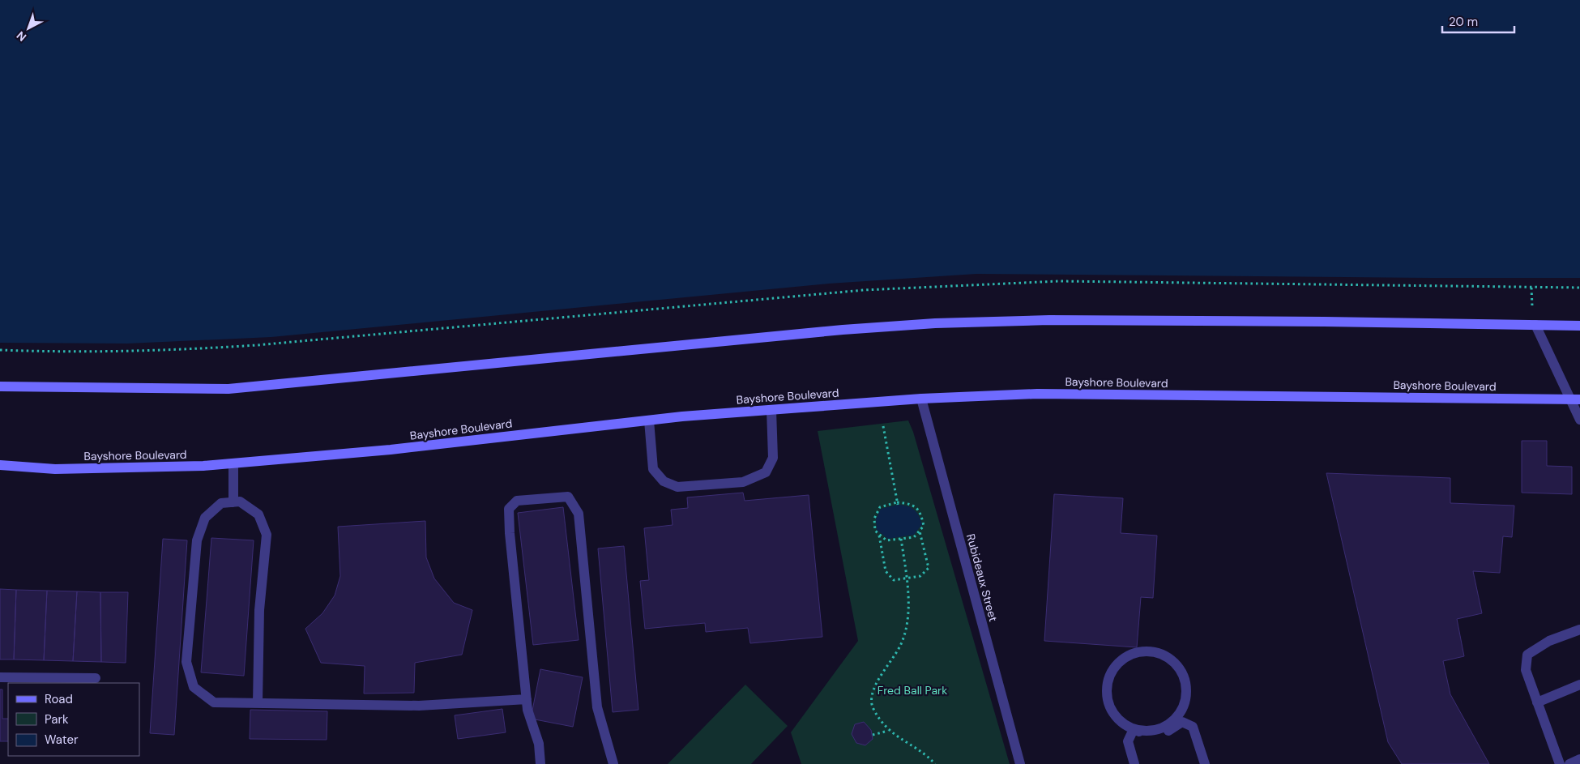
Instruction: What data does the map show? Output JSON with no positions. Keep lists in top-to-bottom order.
{
  "streets": {
    "main road": ["Bayshore Boulevard"],
    "street": ["Rubideaux Street"]
  },
  "crossings": [
    ["Bayshore Boulevard", "Rubideaux Street"]
  ],
  "parks": ["Fred Ball Park"],
  "legend": ["Road", "Park", "Water"],
  "scale_bar": "20 m",
  "north": "bottom left"
}
